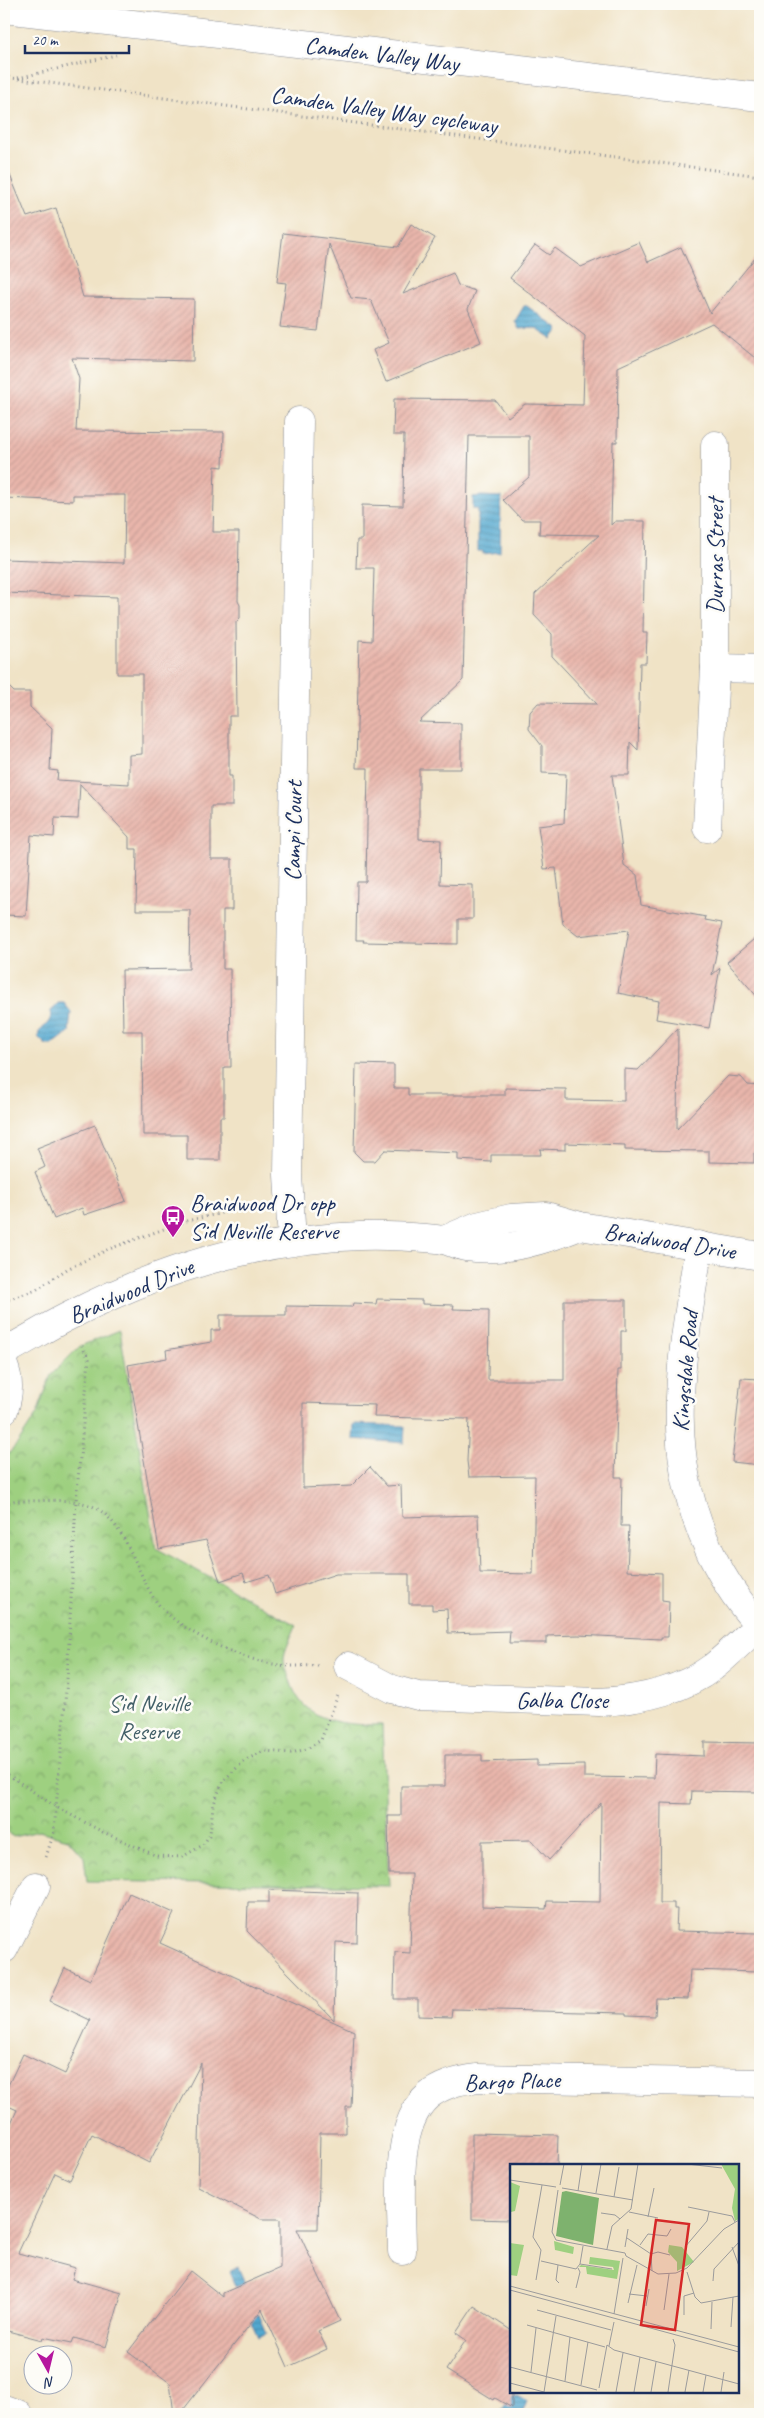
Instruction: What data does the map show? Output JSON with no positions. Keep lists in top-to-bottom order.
{
  "streets": {
    "street": [
      "Camden Valley Way",
      "Durras Street",
      "Campi Court",
      "Braidwood Drive",
      "Kingsdale Road",
      "Galba Close",
      "Bargo Place"
    ],
    "path": ["Camden Valley Way cycleway"]
  },
  "crossings": [
    ["Campi Court", "Braidwood Drive"],
    ["Braidwood Drive", "Kingsdale Road"],
    ["Kingsdale Road", "Galba Close"]
  ],
  "parks": ["Sid Neville Reserve"],
  "places": {
    "bus stop": ["Braidwood Dr opp Sid Neville Reserve"]
  },
  "scale_bar": "20 m",
  "north": "bottom"
}
